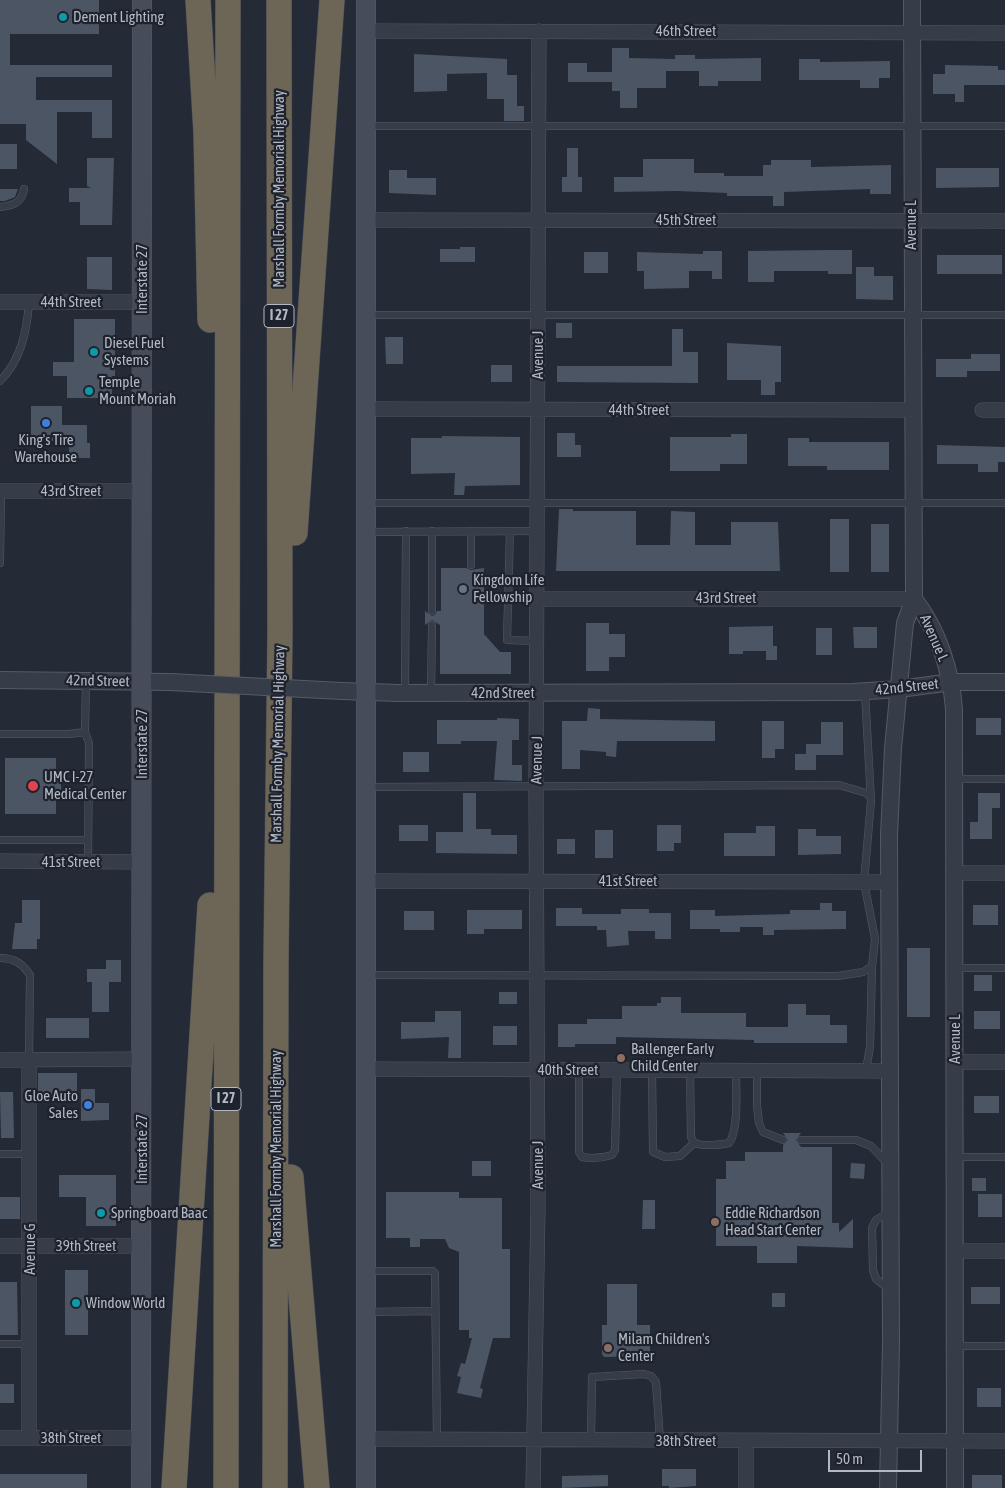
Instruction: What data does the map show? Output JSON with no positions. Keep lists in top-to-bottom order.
{
  "streets": {
    "highway": ["Marshall Formby Memorial Highway", "I 27"],
    "main road": ["Interstate 27"],
    "street": [
      "46th Street",
      "45th Street",
      "Avenue L",
      "44th Street",
      "Avenue J",
      "43rd Street",
      "42nd Street",
      "41st Street",
      "40th Street",
      "39th Street",
      "Avenue G",
      "38th Street"
    ]
  },
  "crossings": [
    ["46th Street", "Avenue L"],
    ["46th Street", "Avenue J"],
    ["45th Street", "Avenue L"],
    ["45th Street", "Avenue J"],
    ["Avenue L", "44th Street"],
    ["Avenue L", "43rd Street"],
    ["Avenue L", "42nd Street"],
    ["Avenue L", "41st Street"],
    ["Avenue L", "40th Street"],
    ["Avenue L", "38th Street"],
    ["Interstate 27", "44th Street"],
    ["Interstate 27", "43rd Street"],
    ["Interstate 27", "42nd Street"],
    ["Interstate 27", "41st Street"],
    ["Interstate 27", "39th Street"],
    ["Interstate 27", "38th Street"],
    ["44th Street", "Avenue J"],
    ["Avenue J", "43rd Street"],
    ["Avenue J", "42nd Street"],
    ["Avenue J", "41st Street"],
    ["Avenue J", "40th Street"],
    ["Avenue J", "38th Street"],
    ["39th Street", "Avenue G"],
    ["Avenue G", "38th Street"]
  ],
  "places": [
    "Dement Lighting",
    "Diesel Fuel Systems",
    "Temple Mount Moriah",
    "King's Tire Warehouse",
    "Kingdom Life Fellowship",
    "UMC I-27 Medical Center",
    "Ballenger Early Child Center",
    "Gloe Auto Sales",
    "Springboard Baac",
    "Eddie Richardson Head Start Center",
    "Window World",
    "Milam Children's Center"
  ],
  "scale_bar": "50 m"
}
